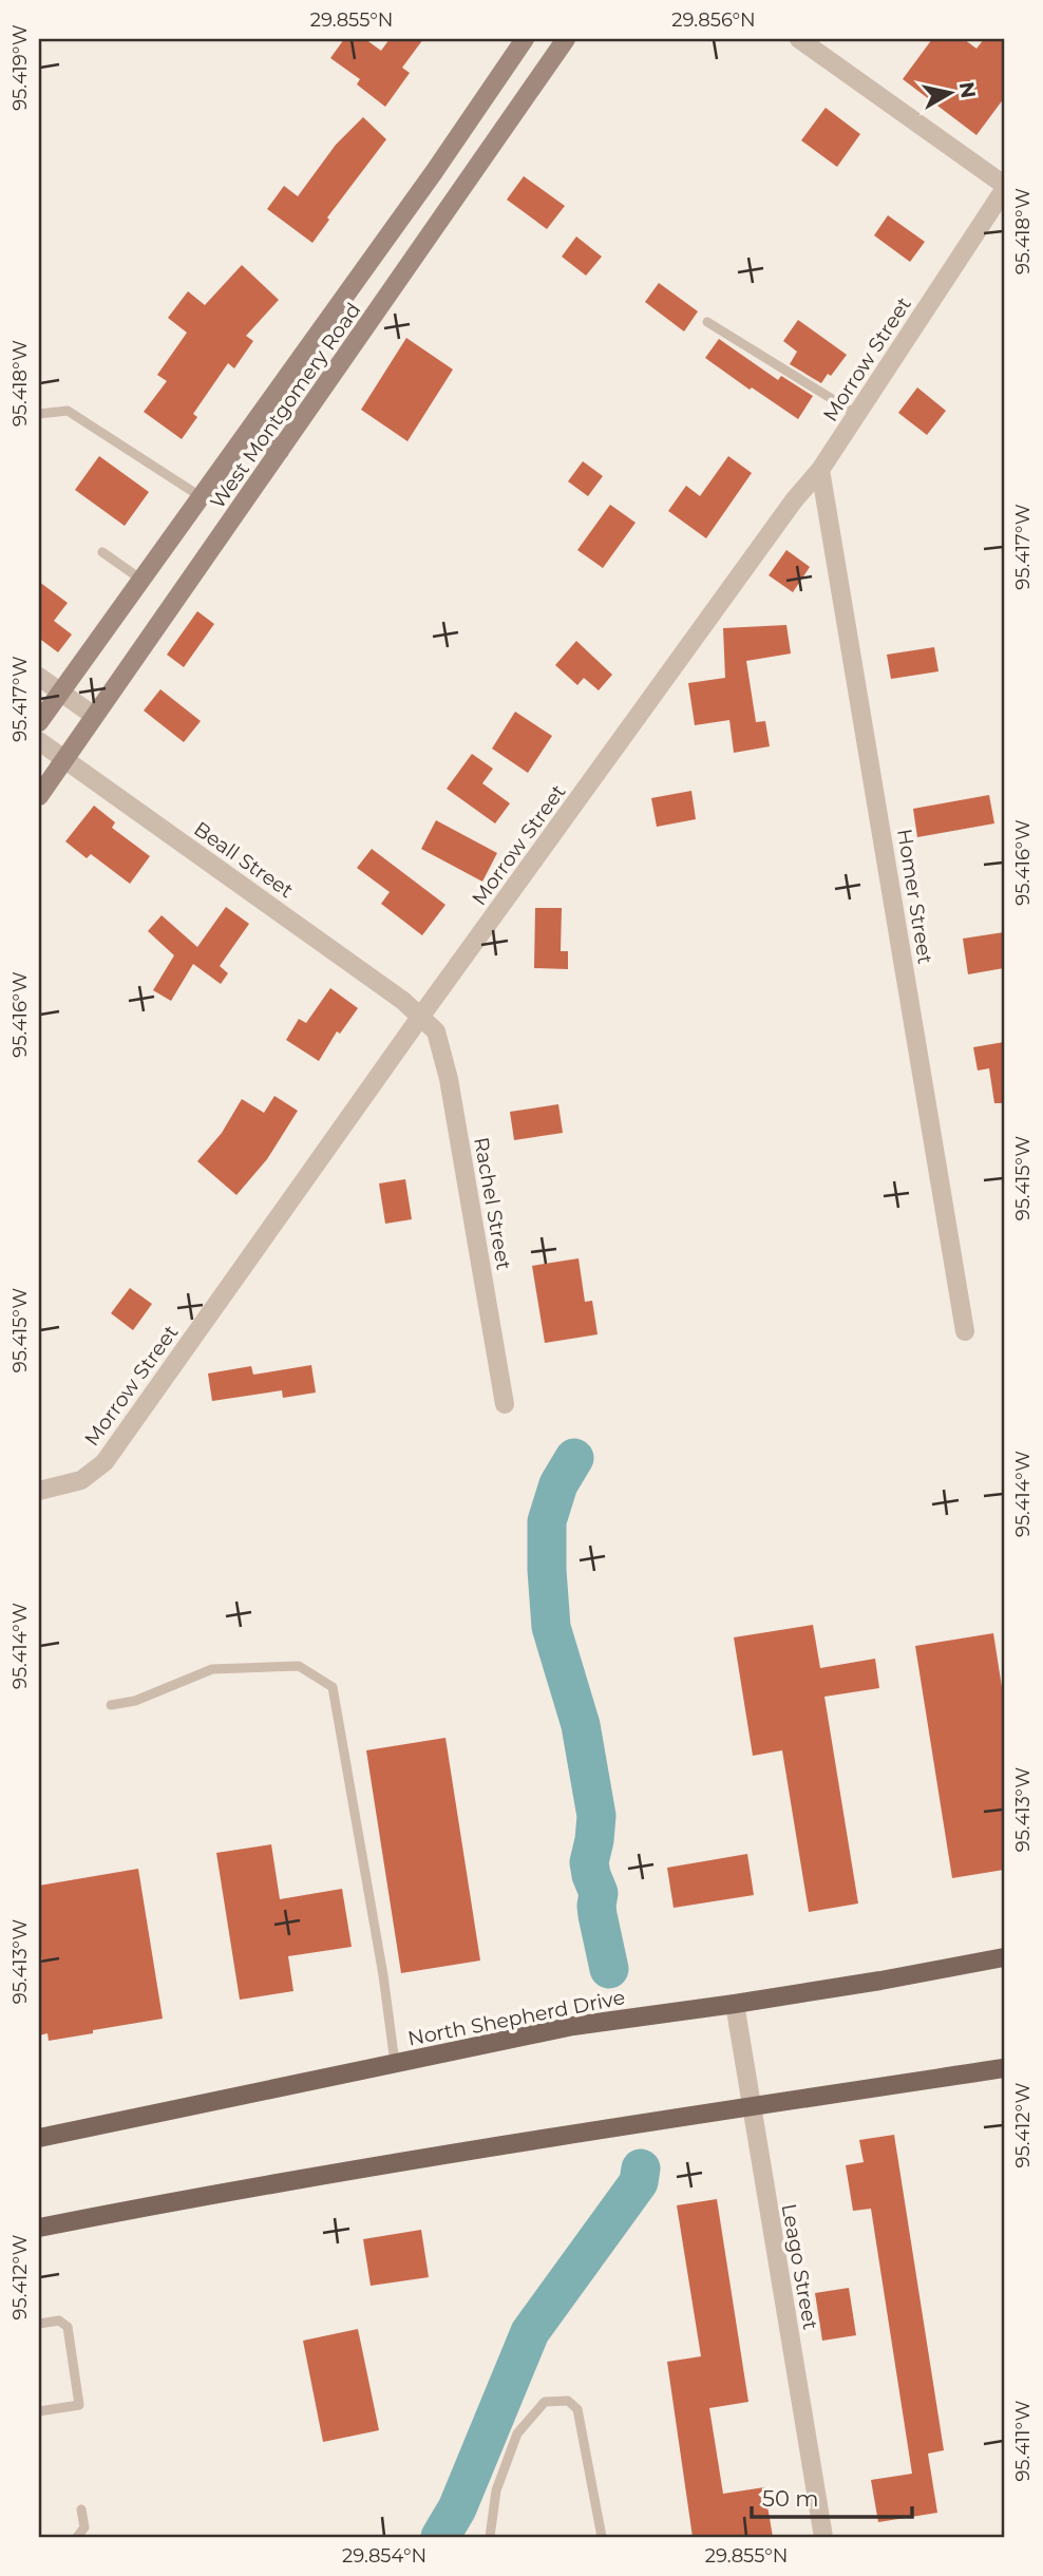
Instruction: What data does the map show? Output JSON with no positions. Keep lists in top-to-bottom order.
{
  "streets": {
    "main road": ["West Montgomery Road", "North Shepherd Drive"],
    "street": [
      "Morrow Street",
      "Beall Street",
      "Homer Street",
      "Rachel Street",
      "Leago Street"
    ]
  },
  "crossings": [
    ["Morrow Street", "Beall Street"],
    ["Morrow Street", "Homer Street"],
    ["Morrow Street", "Rachel Street"],
    ["West Montgomery Road", "Beall Street"],
    ["Beall Street", "Rachel Street"],
    ["North Shepherd Drive", "Leago Street"]
  ],
  "scale_bar": "50 m",
  "north": "right",
  "coordinates": [
    "29.855°N",
    "29.856°N",
    "95.419°W",
    "95.418°W",
    "95.417°W",
    "95.416°W",
    "95.415°W",
    "95.414°W",
    "95.413°W",
    "95.412°W",
    "95.411°W",
    "29.854°N"
  ]
}
